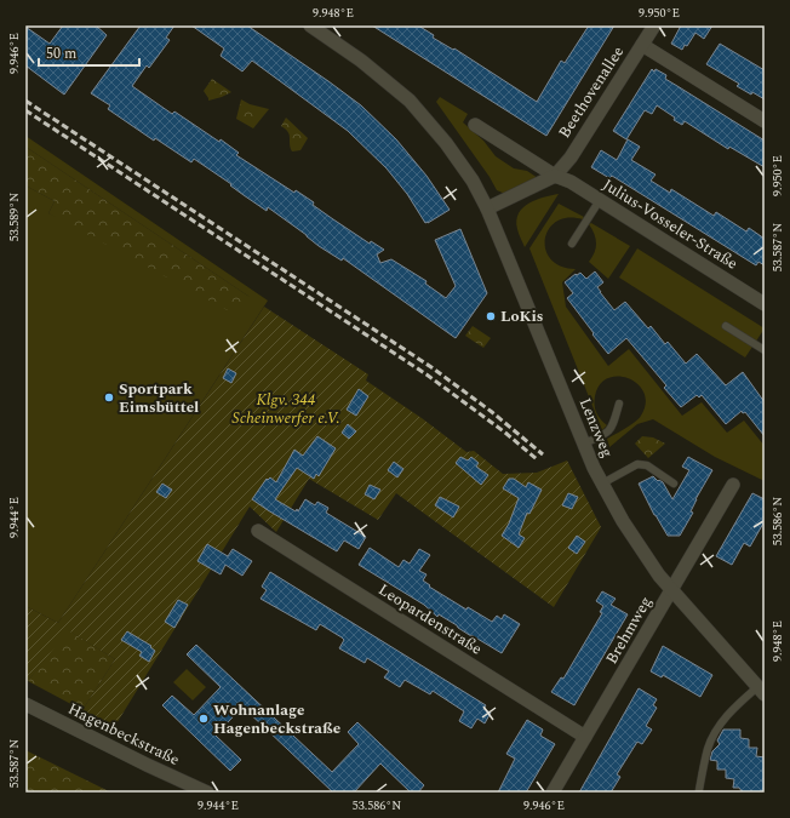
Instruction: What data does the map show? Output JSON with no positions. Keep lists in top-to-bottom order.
{
  "streets": {
    "street": [
      "Beethovenallee",
      "Julius-Vosseler-Straße",
      "Lenzweg",
      "Leopardenstraße",
      "Brehmweg",
      "Hagenbeckstraße"
    ]
  },
  "crossings": [
    ["Beethovenallee", "Julius-Vosseler-Straße"],
    ["Lenzweg", "Brehmweg"],
    ["Leopardenstraße", "Brehmweg"]
  ],
  "parks": ["Klgv. 344 Scheinwerfer e.V."],
  "places": ["LoKis", "Sportpark Eimsbüttel", "Wohnanlage Hagenbeckstraße"],
  "scale_bar": "50 m",
  "coordinates": [
    "9.948°E",
    "9.950°E",
    "9.946°E",
    "53.589°N",
    "53.587°N",
    "9.944°E",
    "53.586°N"
  ]
}
